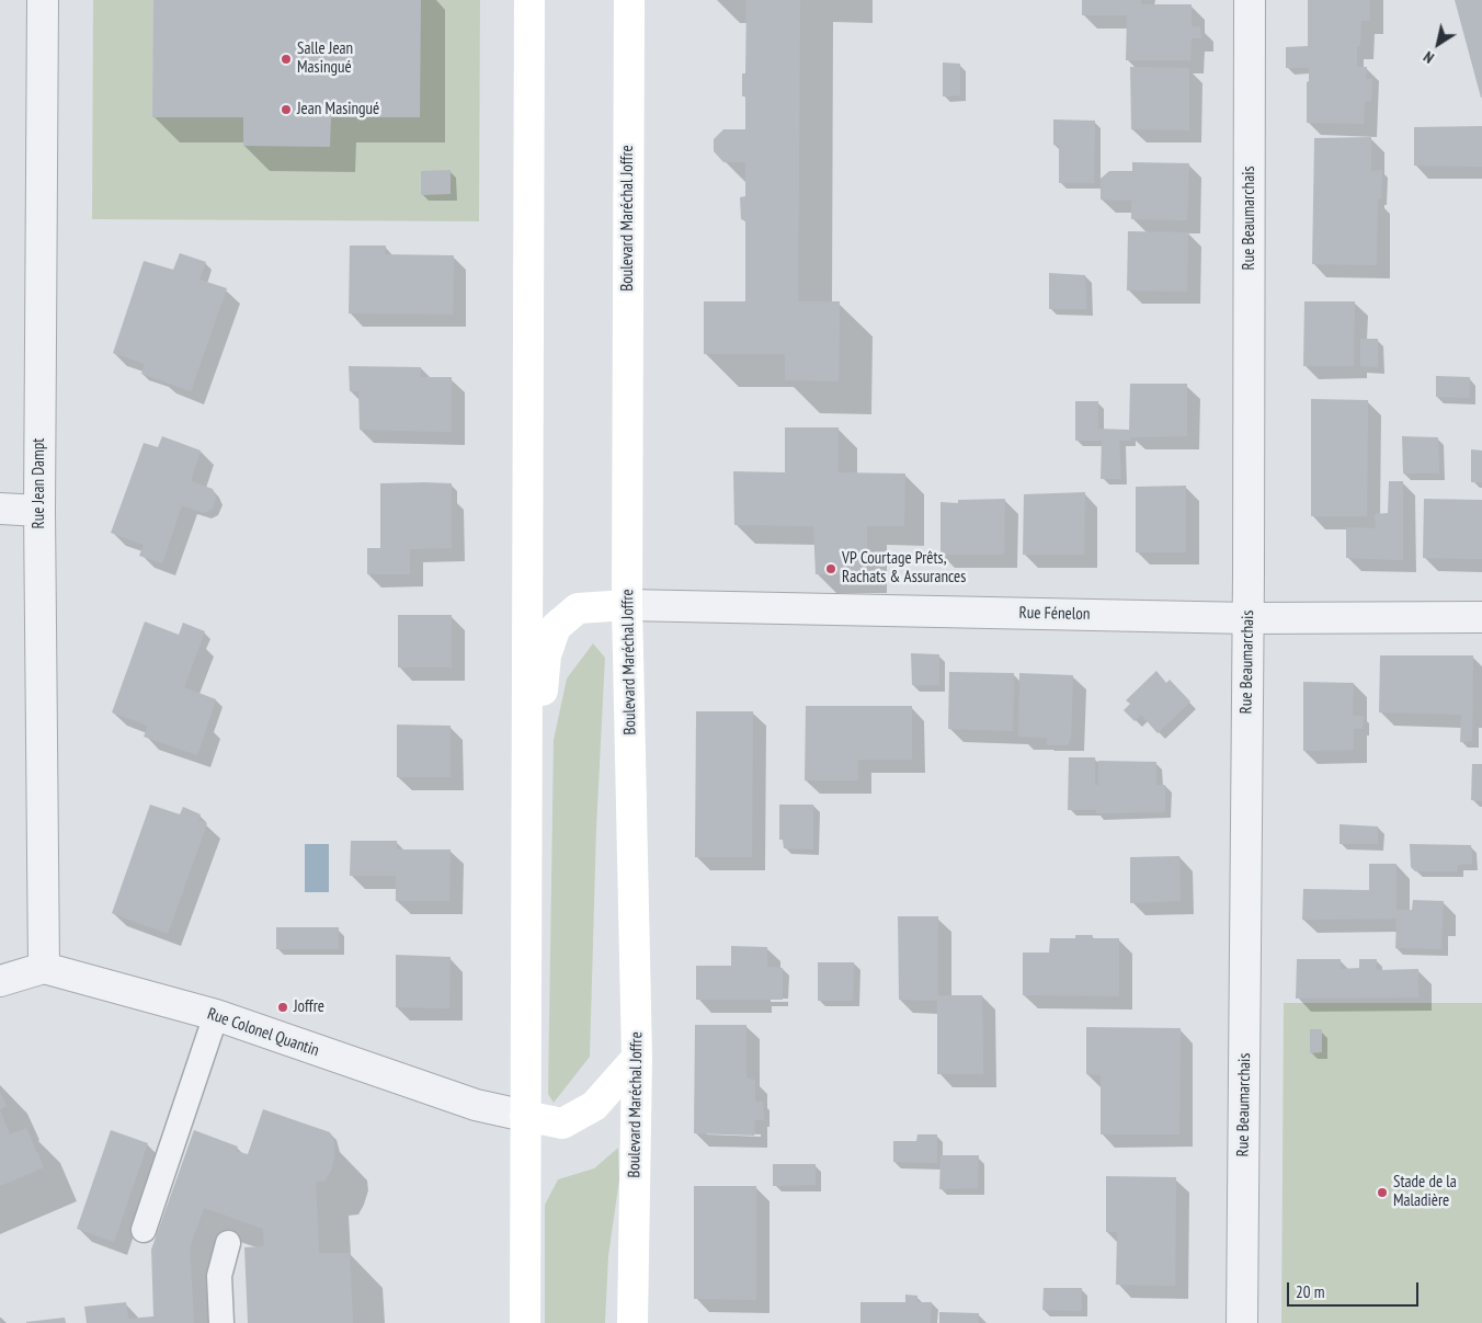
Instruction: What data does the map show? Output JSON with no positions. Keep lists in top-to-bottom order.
{
  "streets": {
    "main road": ["Boulevard Maréchal Joffre"],
    "street": [
      "Rue Beaumarchais",
      "Rue Jean Dampt",
      "Rue Fénelon",
      "Rue Colonel Quantin"
    ]
  },
  "crossings": [
    ["Boulevard Maréchal Joffre", "Rue Fénelon"],
    ["Rue Beaumarchais", "Rue Fénelon"],
    ["Rue Jean Dampt", "Rue Colonel Quantin"]
  ],
  "places": [
    "Salle Jean Masingué",
    "Jean Masingué",
    "VP Courtage Prêts, Rachats & Assurances",
    "Joffre",
    "Stade de la Maladière"
  ],
  "scale_bar": "20 m",
  "north": "bottom left"
}
